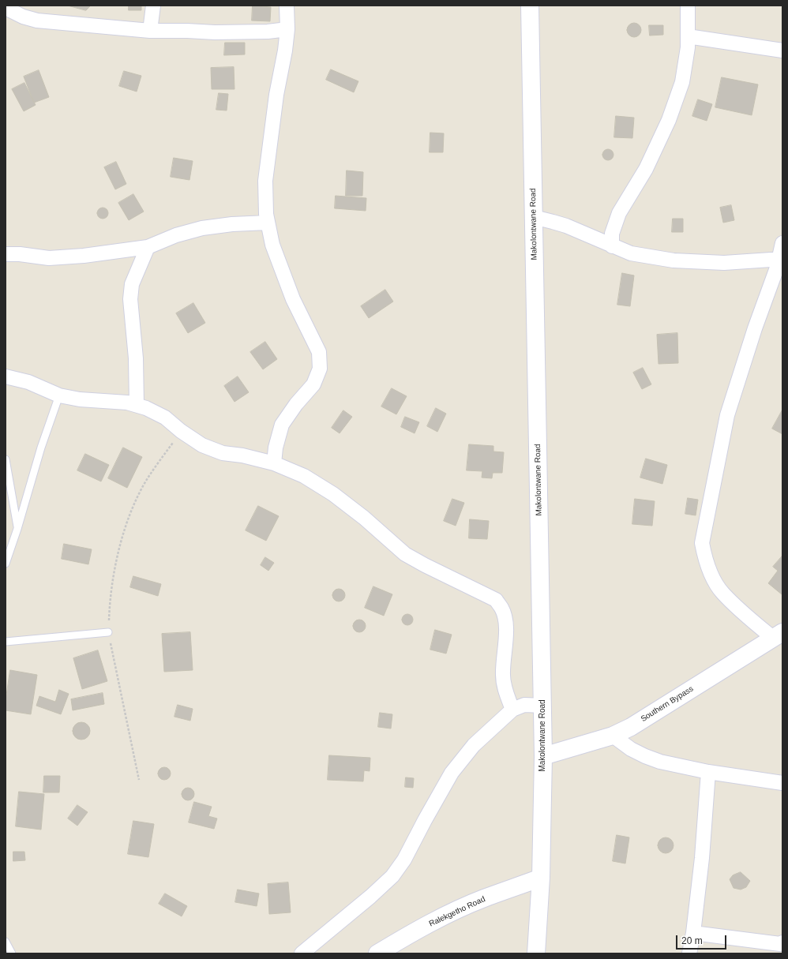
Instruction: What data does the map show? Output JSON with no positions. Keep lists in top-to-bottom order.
{
  "streets": {
    "main road": ["Makolontwane Road", "Southern Bypass", "Ralekgetho Road"]
  },
  "crossings": [
    ["Makolontwane Road", "Southern Bypass"],
    ["Makolontwane Road", "Ralekgetho Road"]
  ],
  "scale_bar": "20 m"
}
